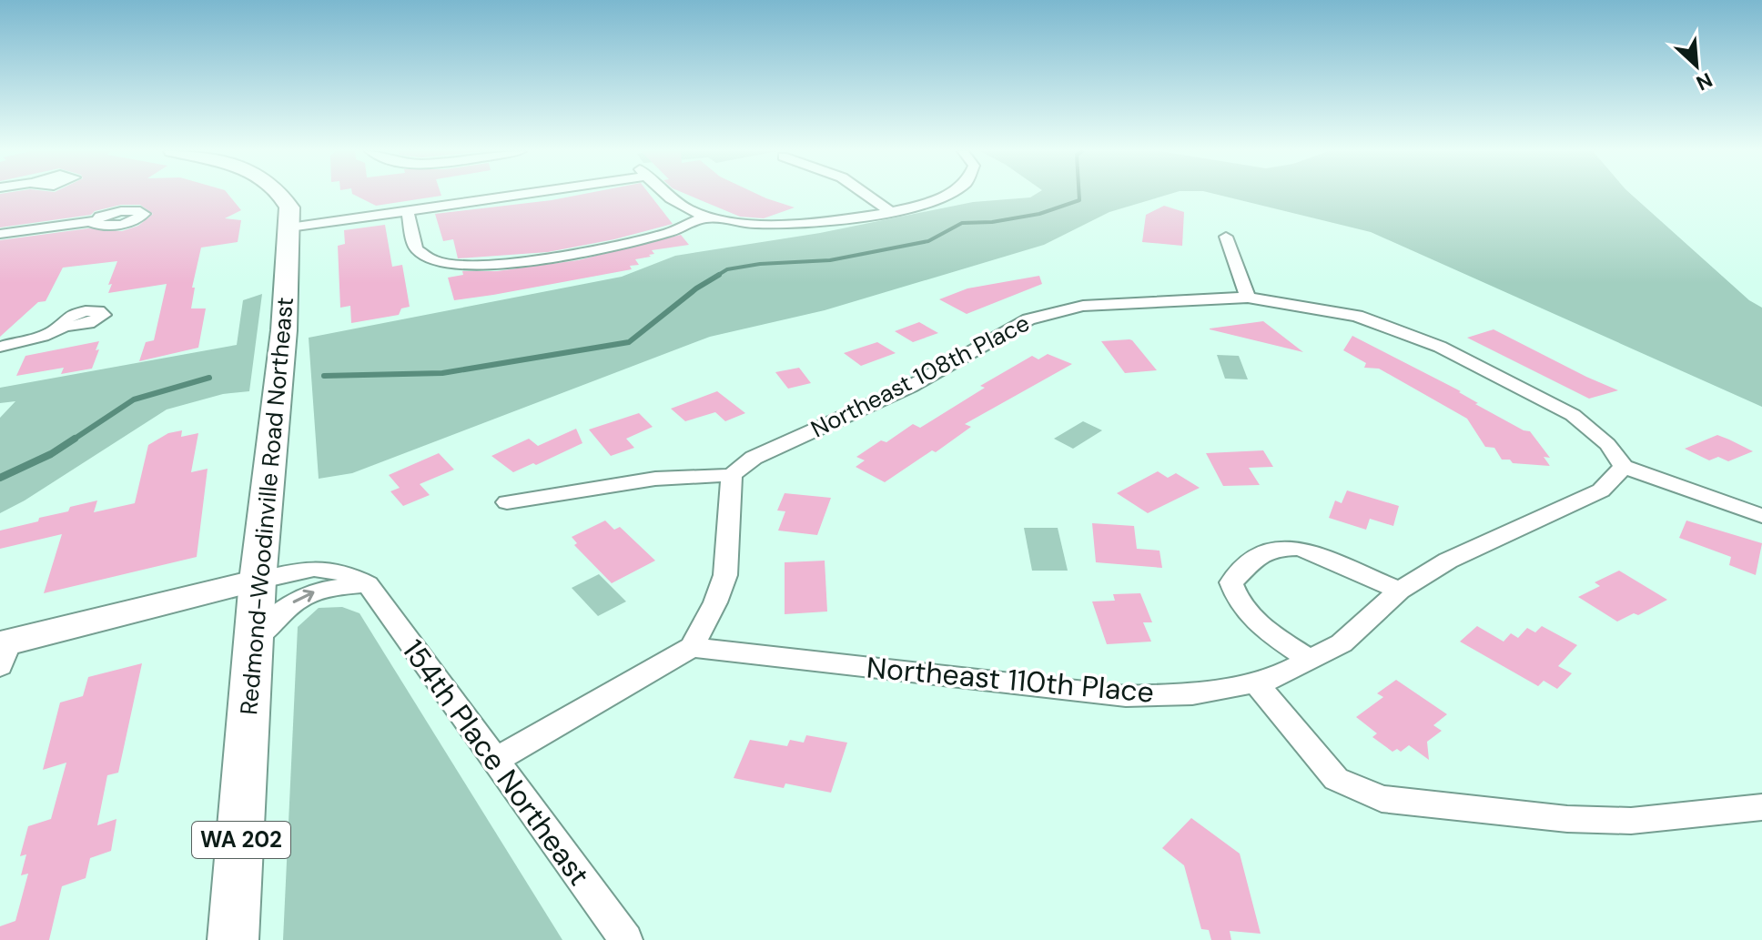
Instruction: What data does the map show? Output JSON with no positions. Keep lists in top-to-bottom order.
{
  "streets": {
    "main road": ["Redmond-Woodinville Road Northeast", "WA 202"],
    "street": ["Northeast 108th Place", "Northeast 110th Place", "154th Place Northeast"]
  },
  "crossings": [
    ["Northeast 108th Place", "Northeast 110th Place"]
  ],
  "north": "bottom right"
}
